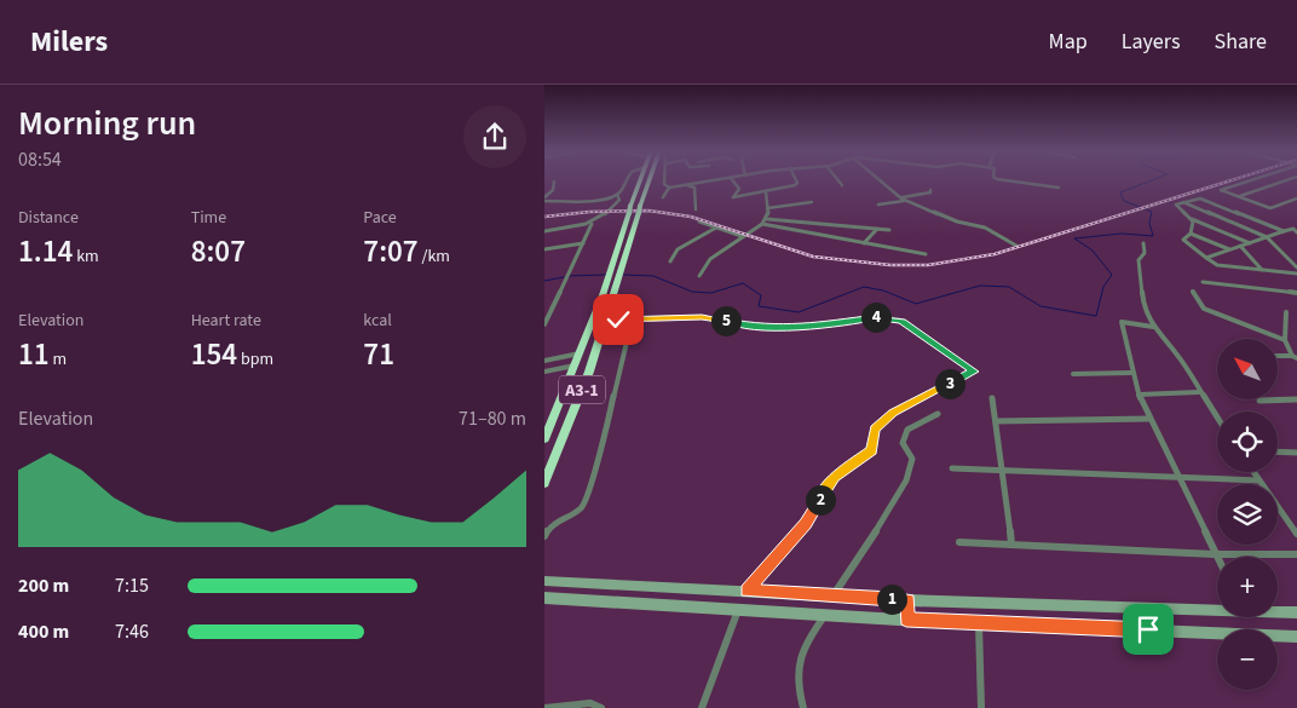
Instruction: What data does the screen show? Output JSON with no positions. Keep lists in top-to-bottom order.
{
  "streets": {
    "highway": ["A3-1"]
  },
  "north": "top left",
  "page": {
    "header": "Milers",
    "nav": ["Map", "Layers", "Share"],
    "heading": ["Morning run", "08:54"],
    "stats": [
      ["Distance", "1.14 km"],
      ["Time", "8:07"],
      ["Pace", "7:07 /km"],
      ["Elevation", "11 m"],
      ["Heart rate", "154 bpm"],
      ["kcal", "71"]
    ],
    "pins": [
      "4",
      "5",
      "3",
      "2",
      "1"
    ],
    "map_buttons": ["+", "−"],
    "chart": ["Elevation", "71–80 m"],
    "list": [
      {
        "name": "200 m",
        "note": "7:15"
      },
      {
        "name": "400 m",
        "note": "7:46"
      }
    ]
  }
}
